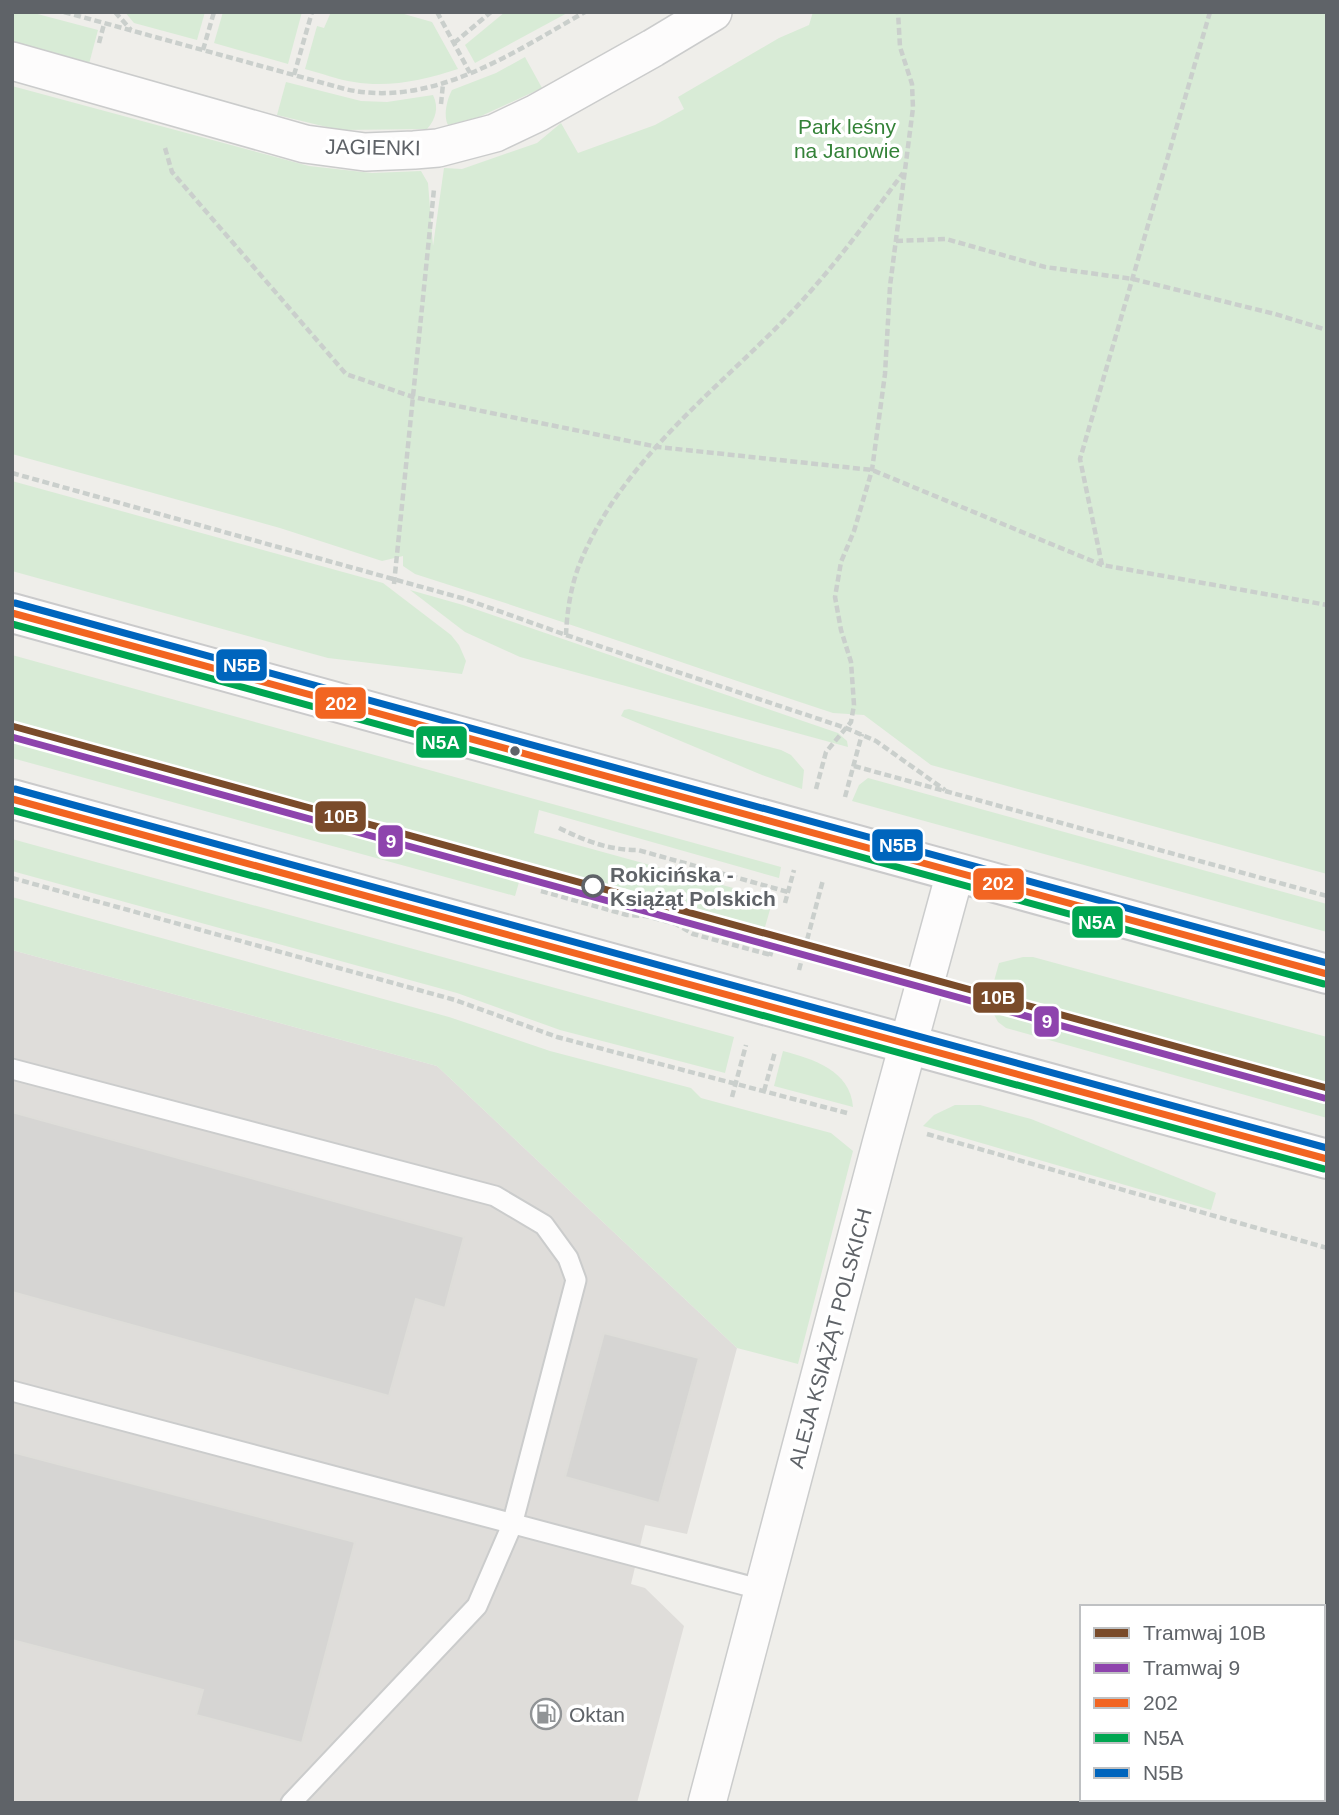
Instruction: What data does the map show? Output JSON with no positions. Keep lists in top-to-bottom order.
{
  "streets": {
    "street": ["JAGIENKI", "ALEJA KSIĄŻĄT POLSKICH"]
  },
  "parks": ["Park leśny na Janowie"],
  "places": {
    "other": ["Rokicińska - Książąt Polskich"],
    "fuel station": ["Oktan"]
  },
  "lines": [
    "transit line N5B",
    "transit line 202",
    "transit line N5A",
    "tram line 10B",
    "tram line 9"
  ],
  "legend": [
    "Tramwaj 10B",
    "Tramwaj 9",
    "202",
    "N5A",
    "N5B"
  ]
}
